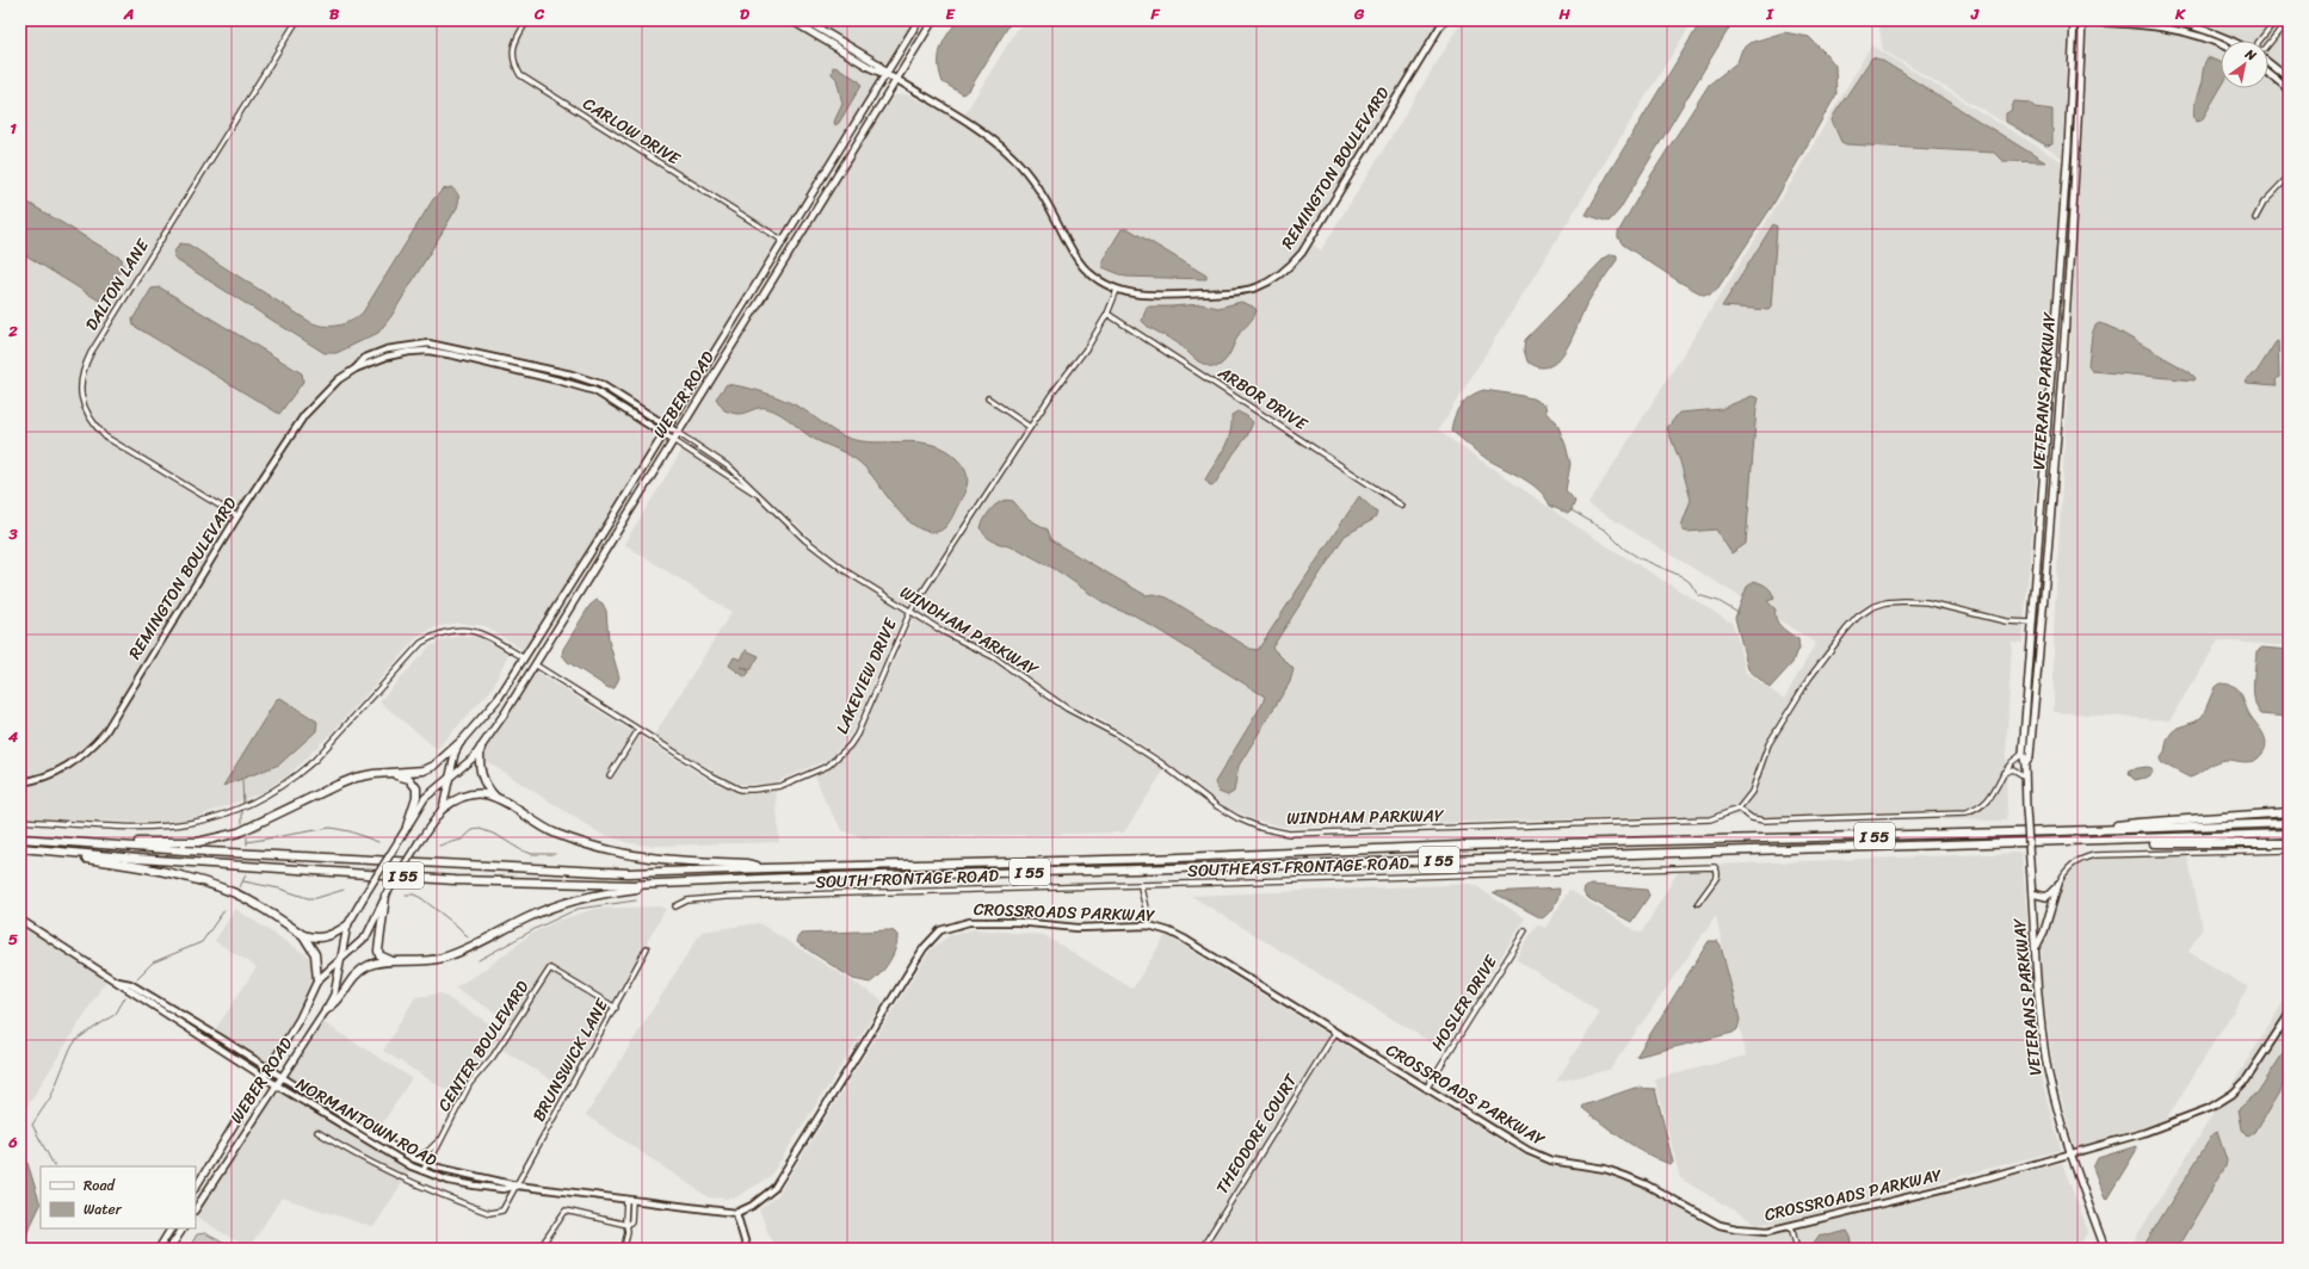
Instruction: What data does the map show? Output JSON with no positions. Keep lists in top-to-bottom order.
{
  "streets": {
    "highway": ["I 55"],
    "main road": ["REMINGTON BOULEVARD", "VETERANS PARKWAY", "WEBER ROAD"],
    "street": [
      "CARLOW DRIVE",
      "DALTON LANE",
      "ARBOR DRIVE",
      "WINDHAM PARKWAY",
      "LAKEVIEW DRIVE",
      "SOUTHEAST FRONTAGE ROAD",
      "SOUTH FRONTAGE ROAD",
      "CROSSROADS PARKWAY",
      "HOSLER DRIVE",
      "CENTER BOULEVARD",
      "BRUNSWICK LANE",
      "NORMANTOWN ROAD",
      "THEODORE COURT"
    ]
  },
  "crossings": [
    ["CARLOW DRIVE", "WEBER ROAD"],
    ["REMINGTON BOULEVARD", "DALTON LANE"],
    ["REMINGTON BOULEVARD", "WEBER ROAD"],
    ["REMINGTON BOULEVARD", "WINDHAM PARKWAY"],
    ["REMINGTON BOULEVARD", "LAKEVIEW DRIVE"],
    ["VETERANS PARKWAY", "CROSSROADS PARKWAY"],
    ["WEBER ROAD", "WINDHAM PARKWAY"],
    ["WEBER ROAD", "LAKEVIEW DRIVE"],
    ["WEBER ROAD", "NORMANTOWN ROAD"],
    ["ARBOR DRIVE", "LAKEVIEW DRIVE"],
    ["WINDHAM PARKWAY", "LAKEVIEW DRIVE"],
    ["SOUTHEAST FRONTAGE ROAD", "SOUTH FRONTAGE ROAD"],
    ["CROSSROADS PARKWAY", "HOSLER DRIVE"],
    ["CROSSROADS PARKWAY", "NORMANTOWN ROAD"],
    ["CROSSROADS PARKWAY", "THEODORE COURT"],
    ["CENTER BOULEVARD", "BRUNSWICK LANE"],
    ["CENTER BOULEVARD", "NORMANTOWN ROAD"],
    ["BRUNSWICK LANE", "NORMANTOWN ROAD"]
  ],
  "legend": ["Road", "Water"],
  "north": "top right",
  "grid": {
    "columns": [
      "A",
      "B",
      "C",
      "D",
      "E",
      "F",
      "G",
      "H",
      "I",
      "J",
      "K"
    ],
    "rows": [
      "1",
      "2",
      "3",
      "4",
      "5",
      "6"
    ]
  }
}
